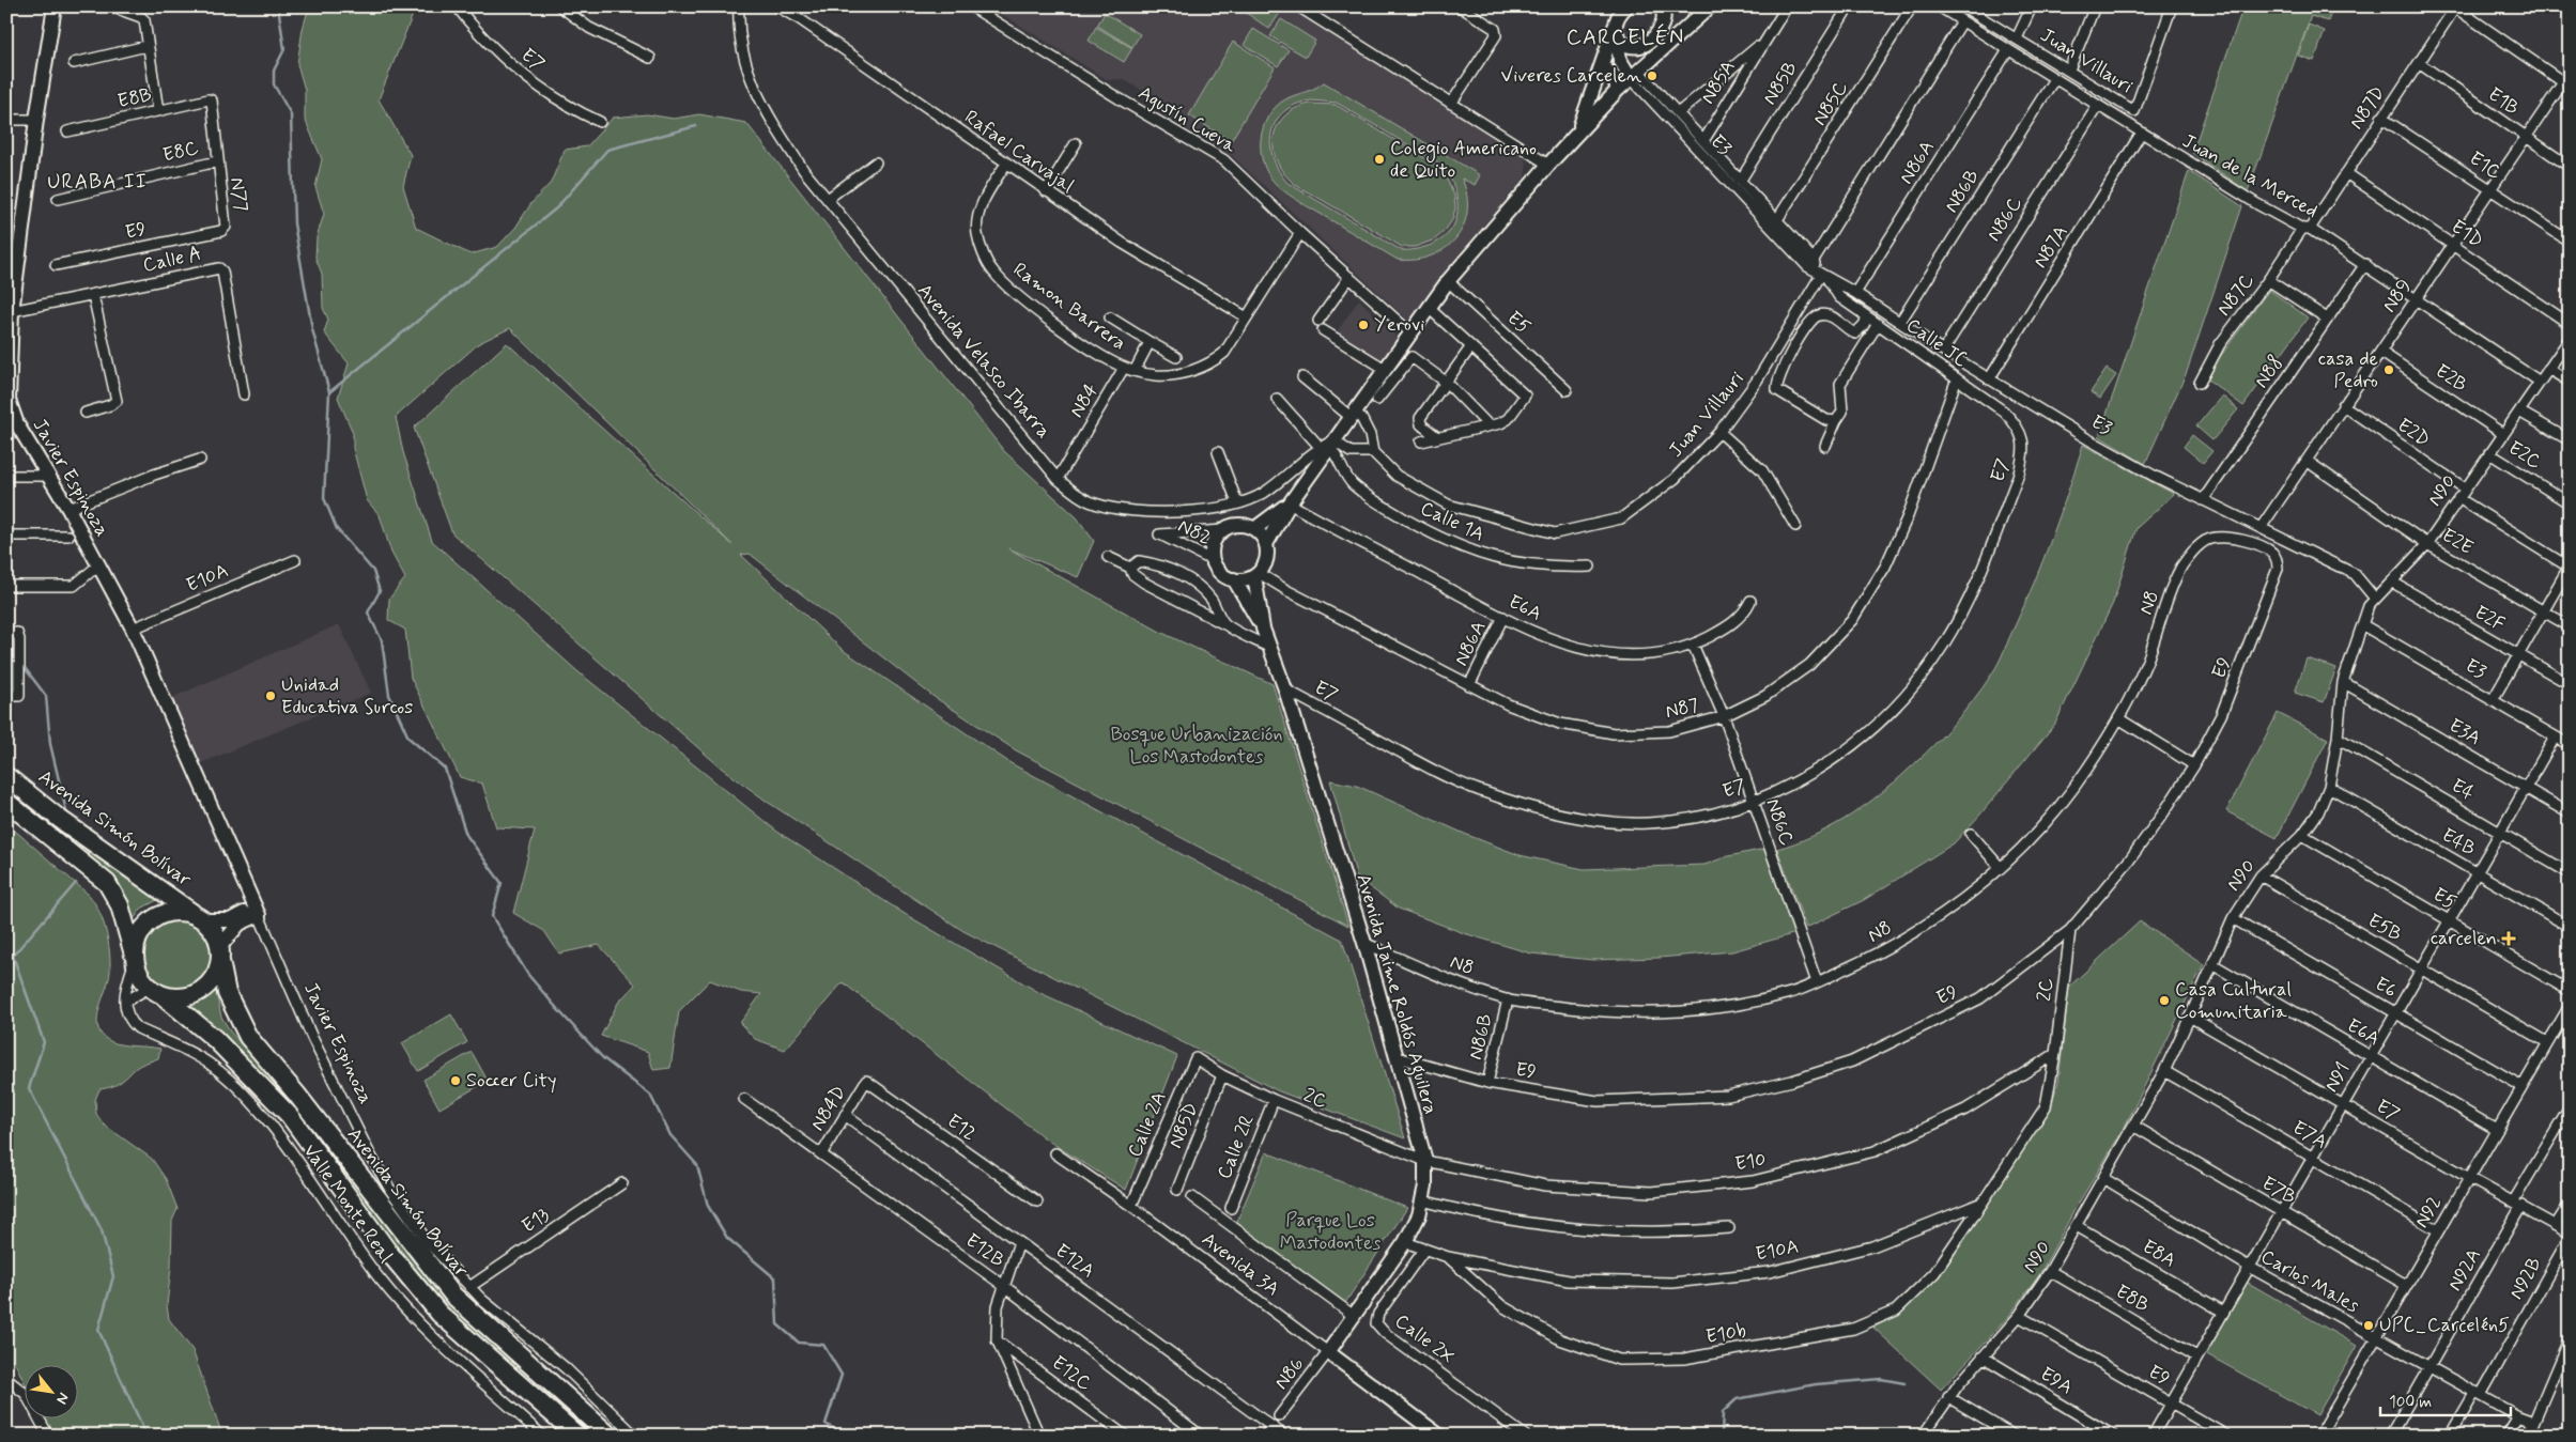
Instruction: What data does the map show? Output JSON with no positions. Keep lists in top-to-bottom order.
{
  "streets": {
    "highway": ["Avenida Simón Bolívar"],
    "street": [
      "E7",
      "Juan Villauri",
      "N85A",
      "N85B",
      "E8B",
      "E1B",
      "N85C",
      "N87D",
      "Agustín Cueva",
      "E3",
      "E8C",
      "Rafael Carvajal",
      "N86A",
      "E1C",
      "Juan de la Merced",
      "N86B",
      "N77",
      "N86C",
      "E9",
      "E1D",
      "N87A",
      "Calle A",
      "N87C",
      "N89",
      "Ramon Barrera",
      "E5",
      "Calle JC",
      "Avenida Velasco Ibarra",
      "N88",
      "E2B",
      "N84",
      "E2D",
      "E2C",
      "Javier Espinoza",
      "N90",
      "Calle 1A",
      "N82",
      "E2E",
      "E10A",
      "N8",
      "E6A",
      "E2F",
      "N87",
      "E3A",
      "E4",
      "E4B",
      "E5B",
      "E6",
      "2C",
      "Avenida Jaime Roldós Aguilera",
      "N91",
      "N84D",
      "Calle 2A",
      "N85D",
      "E12",
      "E7A",
      "Calle 2R",
      "E10",
      "E7B",
      "Valle Monte Real",
      "N92",
      "E13",
      "E12B",
      "E8A",
      "E12A",
      "Avenida 3A",
      "N92A",
      "N92B",
      "Carlos Males",
      "E10b",
      "Calle 2X",
      "E12C",
      "N86",
      "E9A"
    ]
  },
  "crossings": [
    ["E7", "N86C"],
    ["E7", "Calle JC"],
    ["E7", "N90"],
    ["E7", "Avenida Jaime Roldós Aguilera"],
    ["E7", "N91"],
    ["E7", "N92"],
    ["E7", "N92A"],
    ["E7", "N92B"],
    ["Juan Villauri", "E3"],
    ["Juan Villauri", "Calle JC"],
    ["N85A", "E3"],
    ["N85B", "E3"],
    ["E8B", "N77"],
    ["E8B", "N90"],
    ["E8B", "N91"],
    ["E1B", "N87D"],
    ["E1B", "N89"],
    ["N85C", "E3"],
    ["N87D", "E1C"],
    ["N87D", "Juan de la Merced"],
    ["N87D", "E1D"],
    ["N87D", "N87C"],
    ["Agustín Cueva", "Ramon Barrera"],
    ["E3", "N86A"],
    ["E3", "N86B"],
    ["E3", "N86C"],
    ["E3", "N87A"],
    ["E3", "N89"],
    ["E3", "Calle JC"],
    ["E3", "N88"],
    ["E3", "N90"],
    ["E3", "N91"],
    ["E8C", "N77"],
    ["Rafael Carvajal", "Ramon Barrera"],
    ["N86A", "Juan de la Merced"],
    ["N86A", "E6A"],
    ["N86A", "N87"],
    ["E1C", "N89"],
    ["Juan de la Merced", "N86B"],
    ["Juan de la Merced", "N86C"],
    ["Juan de la Merced", "N87A"],
    ["Juan de la Merced", "N87C"],
    ["Juan de la Merced", "N89"],
    ["Juan de la Merced", "N88"],
    ["Juan de la Merced", "N90"],
    ["N86B", "E9"],
    ["N86B", "N8"],
    ["N77", "E9"],
    ["N86C", "N8"],
    ["N86C", "E6A"],
    ["N86C", "N87"],
    ["E9", "N90"],
    ["E9", "N8"],
    ["E9", "2C"],
    ["E9", "Avenida Jaime Roldós Aguilera"],
    ["E9", "N91"],
    ["E1D", "N89"],
    ["Calle A", "Javier Espinoza"],
    ["N89", "E2B"],
    ["N89", "E2D"],
    ["N89", "E2E"],
    ["Ramon Barrera", "N84"],
    ["E5", "N90"],
    ["E5", "N91"],
    ["Calle JC", "N87"],
    ["Avenida Velasco Ibarra", "N84"],
    ["Avenida Velasco Ibarra", "Calle 1A"],
    ["E2B", "N90"],
    ["E2D", "N90"],
    ["E2C", "N90"],
    ["Javier Espinoza", "E10A"],
    ["Javier Espinoza", "E13"],
    ["N90", "E2E"],
    ["N90", "E6A"],
    ["N90", "E2F"],
    ["N90", "E3A"],
    ["N90", "E4"],
    ["N90", "E4B"],
    ["N90", "E5B"],
    ["N90", "E6"],
    ["N90", "E7A"],
    ["N90", "E7B"],
    ["N90", "E8A"],
    ["N90", "Carlos Males"],
    ["N90", "E9A"],
    ["N82", "N87"],
    ["N82", "Avenida Jaime Roldós Aguilera"],
    ["E10A", "Avenida Jaime Roldós Aguilera"],
    ["E10A", "E10b"],
    ["E10A", "Calle 2X"],
    ["N8", "Avenida Jaime Roldós Aguilera"],
    ["E6A", "N91"],
    ["E6A", "N92"],
    ["N87", "Avenida Jaime Roldós Aguilera"],
    ["E3A", "N91"],
    ["E4", "N91"],
    ["E4B", "N91"],
    ["E5B", "N91"],
    ["E5B", "N92"],
    ["E6", "N91"],
    ["E6", "N92"],
    ["2C", "Avenida Jaime Roldós Aguilera"],
    ["2C", "Calle 2A"],
    ["2C", "N85D"],
    ["2C", "Calle 2R"],
    ["2C", "E10"],
    ["Avenida Jaime Roldós Aguilera", "E10"],
    ["Avenida Jaime Roldós Aguilera", "Avenida 3A"],
    ["Avenida Jaime Roldós Aguilera", "N86"],
    ["N91", "E7A"],
    ["N91", "E7B"],
    ["N91", "E8A"],
    ["N91", "Carlos Males"],
    ["N84D", "E12"],
    ["N84D", "E12B"],
    ["N84D", "E12A"],
    ["Calle 2A", "Avenida 3A"],
    ["E7A", "N92"],
    ["E7B", "N92"],
    ["N92", "Carlos Males"],
    ["Avenida 3A", "N86"],
    ["N92A", "Carlos Males"],
    ["N92B", "Carlos Males"]
  ],
  "districts": ["CARCELÉN", "URABA II"],
  "parks": ["Bosque Urbanización Los Mastodontes", "Parque Los Mastodontes"],
  "places": {
    "other": [
      "Viveres Carcelen",
      "Colegio Americano de Quito",
      "Yerovi",
      "casa de Pedro",
      "Unidad Educativa Surcos",
      "Casa Cultural Comunitaria",
      "Soccer City",
      "UPC_Carcelén5"
    ],
    "health": ["carcelen"]
  },
  "scale_bar": "100 m",
  "north": "bottom right"
}
